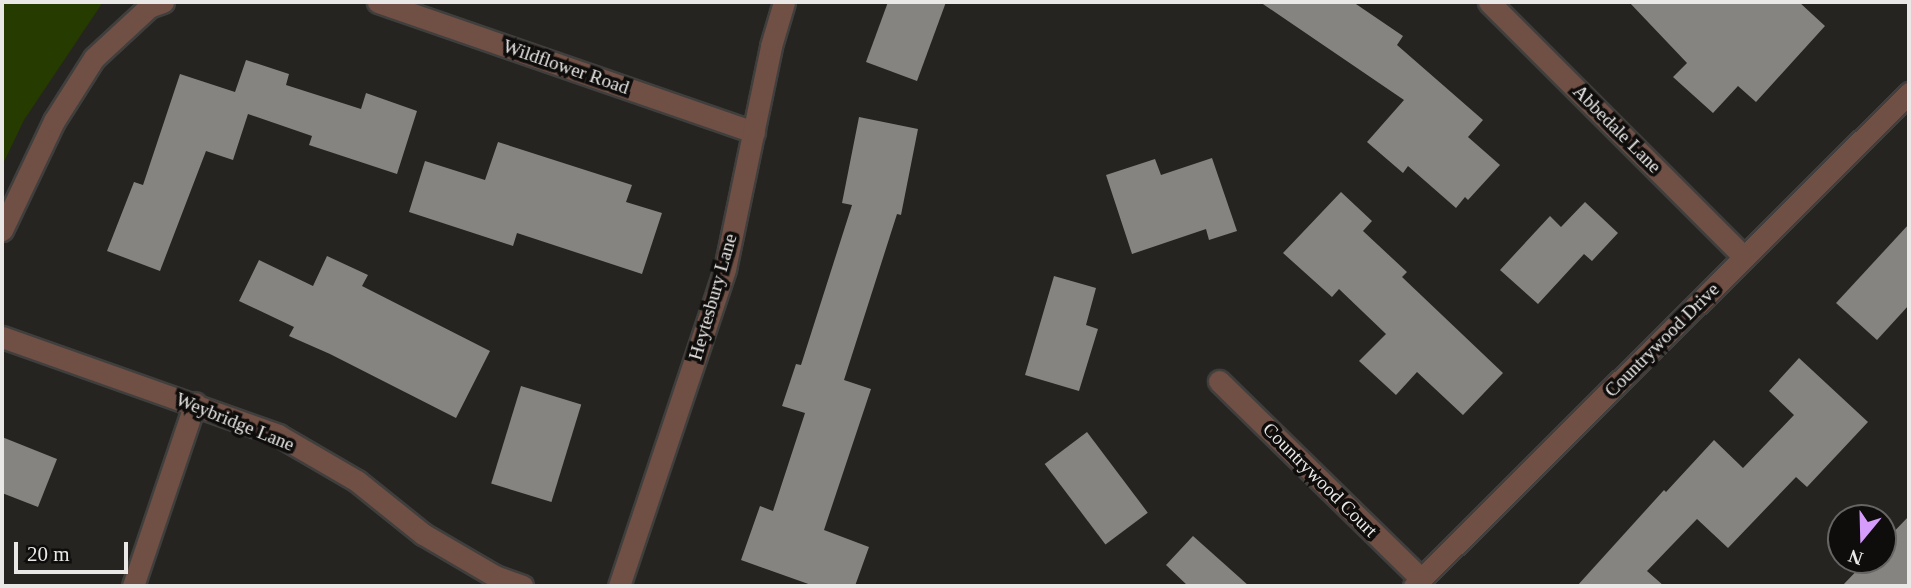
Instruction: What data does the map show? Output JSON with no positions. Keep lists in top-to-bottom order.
{
  "streets": {
    "street": [
      "Wildflower Road",
      "Abbedale Lane",
      "Heytesbury Lane",
      "Countrywood Drive",
      "Weybridge Lane",
      "Countrywood Court"
    ]
  },
  "crossings": [
    ["Wildflower Road", "Heytesbury Lane"],
    ["Abbedale Lane", "Countrywood Drive"],
    ["Countrywood Drive", "Countrywood Court"]
  ],
  "scale_bar": "20 m",
  "north": "bottom"
}
